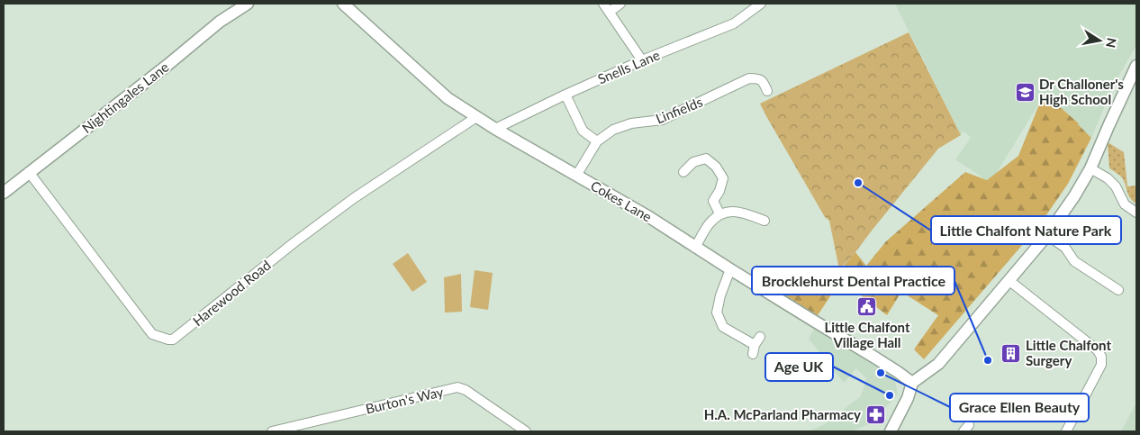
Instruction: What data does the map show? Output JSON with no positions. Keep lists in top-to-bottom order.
{
  "streets": {
    "main road": ["Nightingales Lane", "Cokes Lane"],
    "street": [
      "Snells Lane",
      "Linfields",
      "Harewood Road",
      "Burton's Way"
    ]
  },
  "crossings": [
    ["Snells Lane", "Cokes Lane"],
    ["Nightingales Lane", "Harewood Road"],
    ["Linfields", "Cokes Lane"],
    ["Cokes Lane", "Harewood Road"]
  ],
  "places": {
    "school or university": ["Dr Challoner's High School"],
    "other": [
      "Little Chalfont Nature Park",
      "Brocklehurst Dental Practice",
      "Grace Ellen Beauty",
      "Age UK"
    ],
    "public building": ["Little Chalfont Village Hall"],
    "building": ["Little Chalfont Surgery"],
    "pharmacy": ["H.A. McParland Pharmacy"]
  },
  "north": "right"
}
